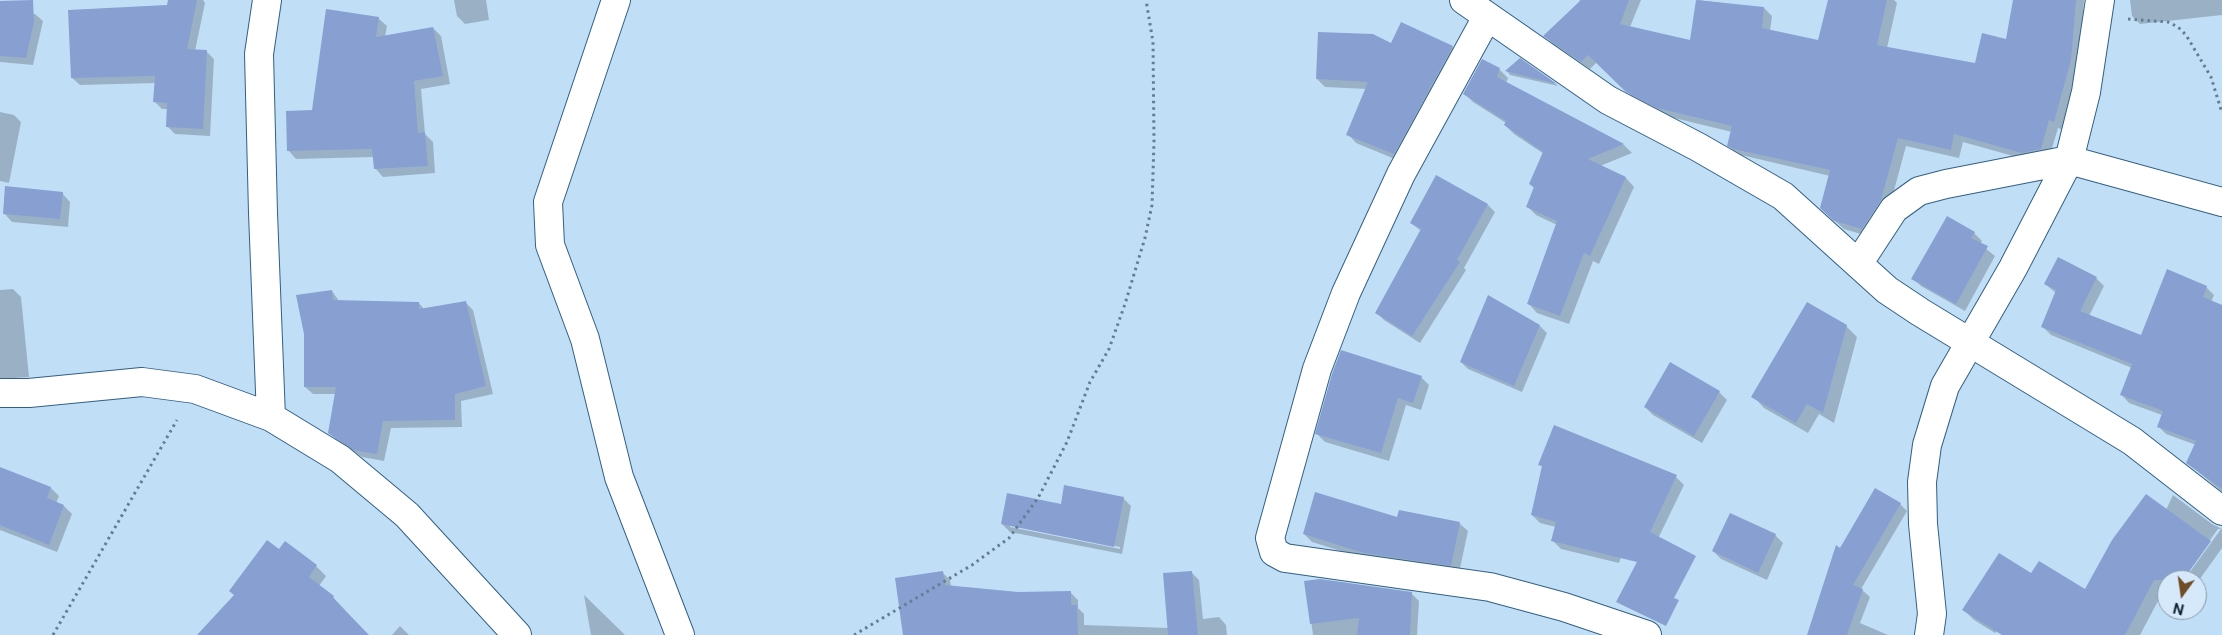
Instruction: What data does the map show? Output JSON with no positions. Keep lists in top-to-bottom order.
{
  "north": "bottom"
}
